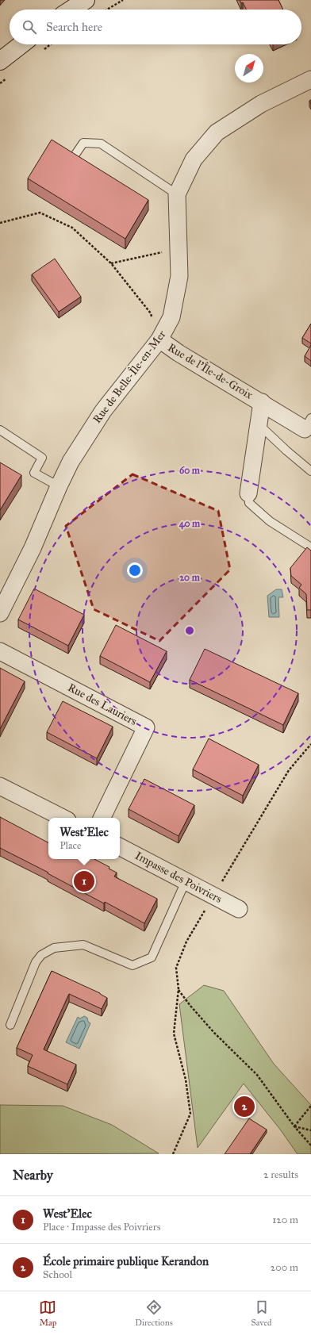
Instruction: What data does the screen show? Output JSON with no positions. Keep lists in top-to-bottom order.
{
  "streets": {
    "street": [
      "Rue de l'Île-de-Groix",
      "Rue de Belle-Île-en-Mer",
      "Rue des Lauriers",
      "Impasse des Poivriers"
    ]
  },
  "crossings": [
    ["Rue de l'Île-de-Groix", "Rue de Belle-Île-en-Mer"]
  ],
  "north": "top right",
  "page": {
    "search": "Search here",
    "popup": ["West'Elec", "Place"],
    "pins": ["1", "2"],
    "heading": ["Nearby", "2 results"],
    "list": [
      {
        "mark": "1",
        "name": "West'Elec",
        "note": "Place · Impasse des Poivriers",
        "value": "120 m"
      },
      {
        "mark": "2",
        "name": "École primaire publique Kerandon",
        "note": "School",
        "value": "200 m"
      }
    ],
    "nav": ["Map", "Directions", "Saved"]
  },
  "rings": ["60 m", "40 m", "20 m"]
}
